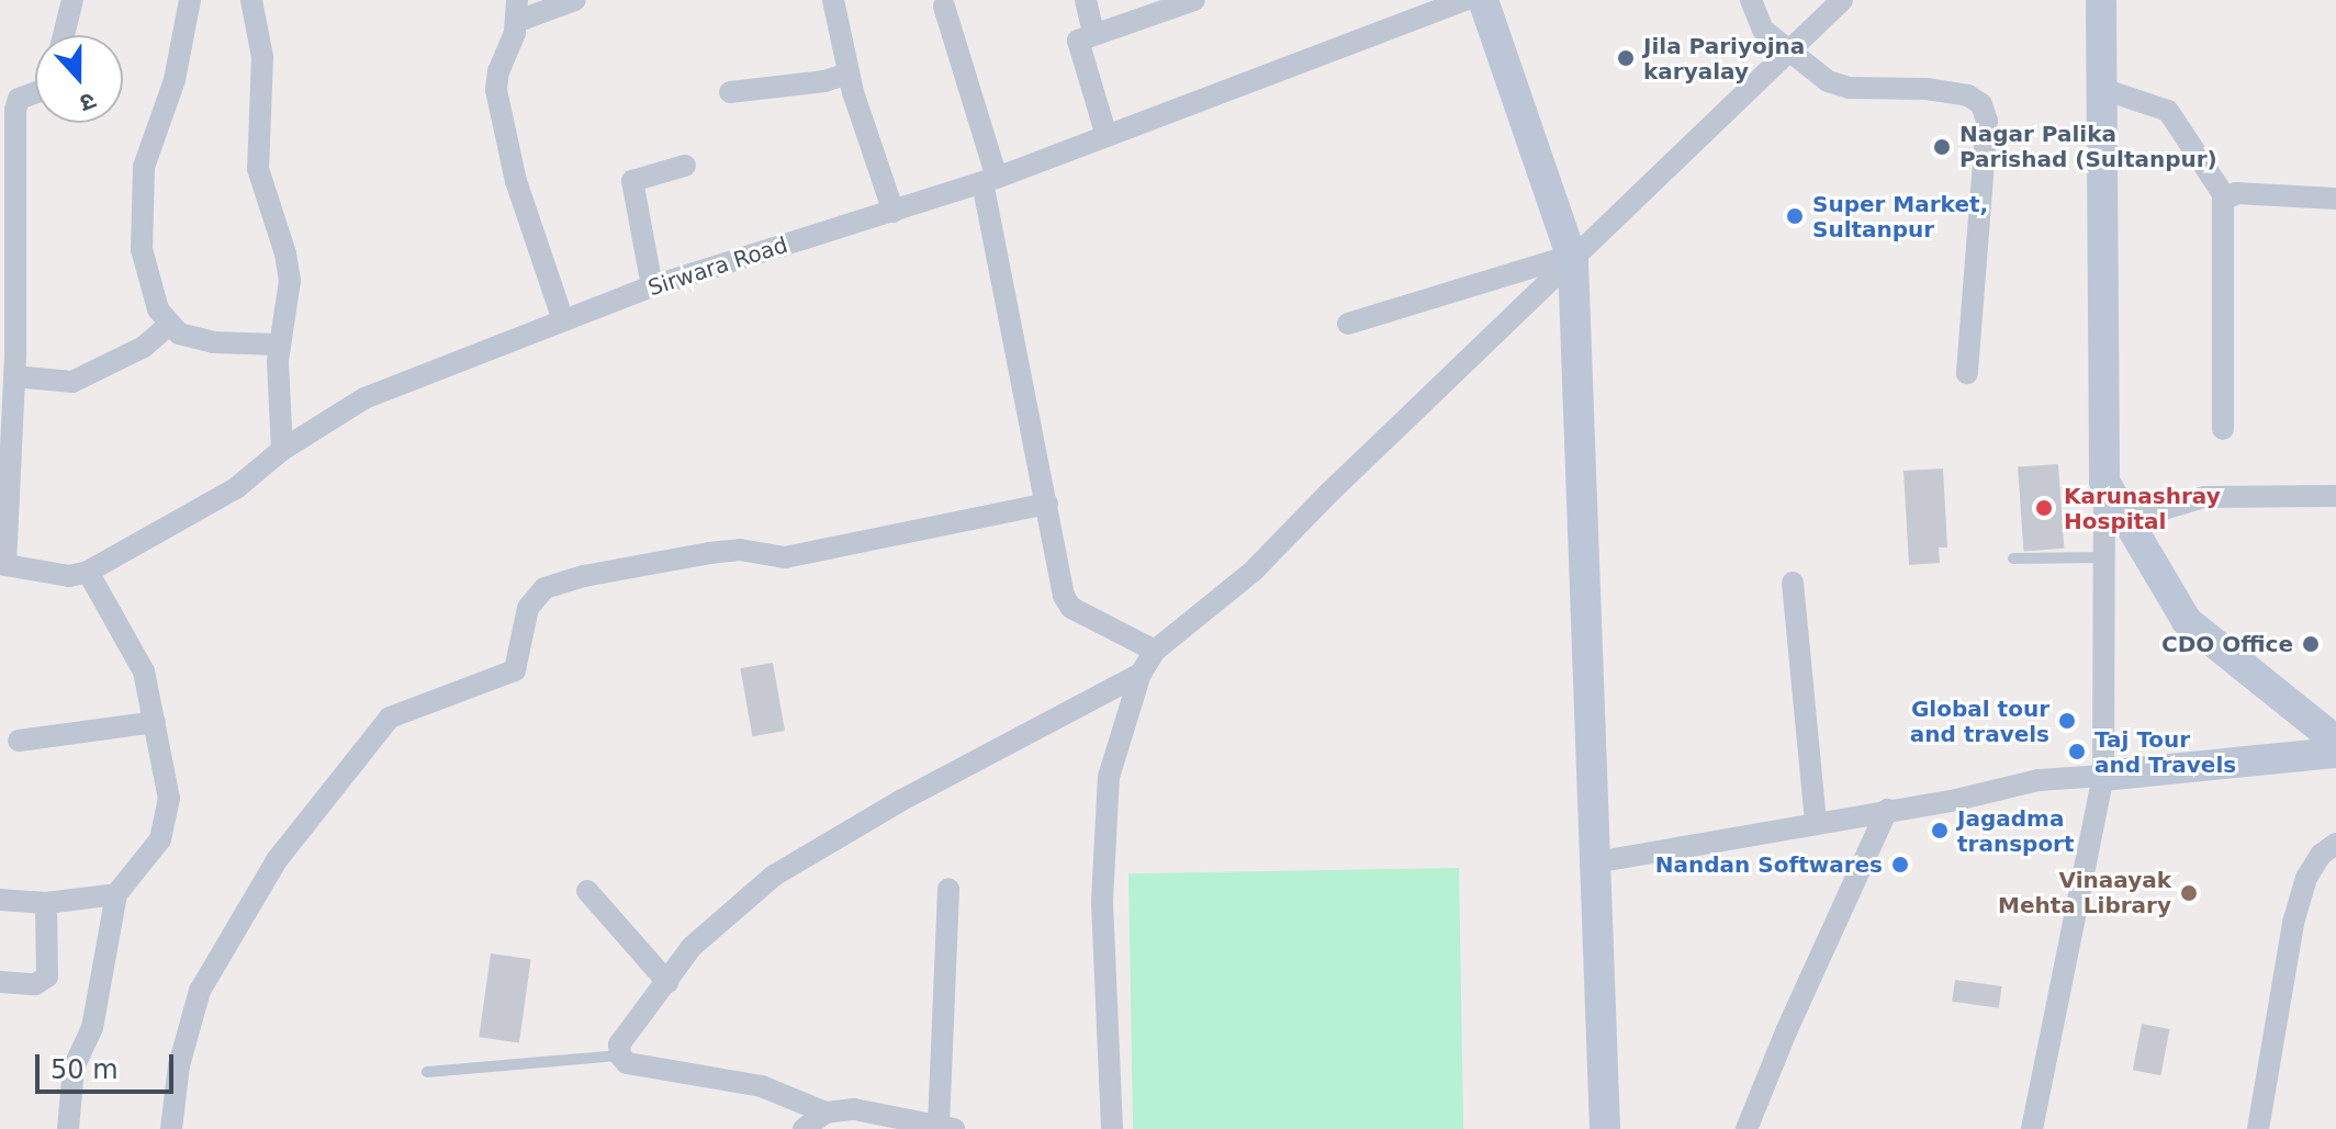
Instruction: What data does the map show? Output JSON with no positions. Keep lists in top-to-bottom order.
{
  "streets": {
    "street": ["Sirwara Road"]
  },
  "places": [
    "Jila Pariyojna karyalay",
    "Nagar Palika Parishad (Sultanpur)",
    "Super Market, Sultanpur",
    "Karunashray Hospital",
    "CDO Office",
    "Global tour and travels",
    "Taj Tour and Travels",
    "Jagadma transport",
    "Nandan Softwares",
    "Vinaayak Mehta Library"
  ],
  "scale_bar": "50 m",
  "north": "bottom"
}
